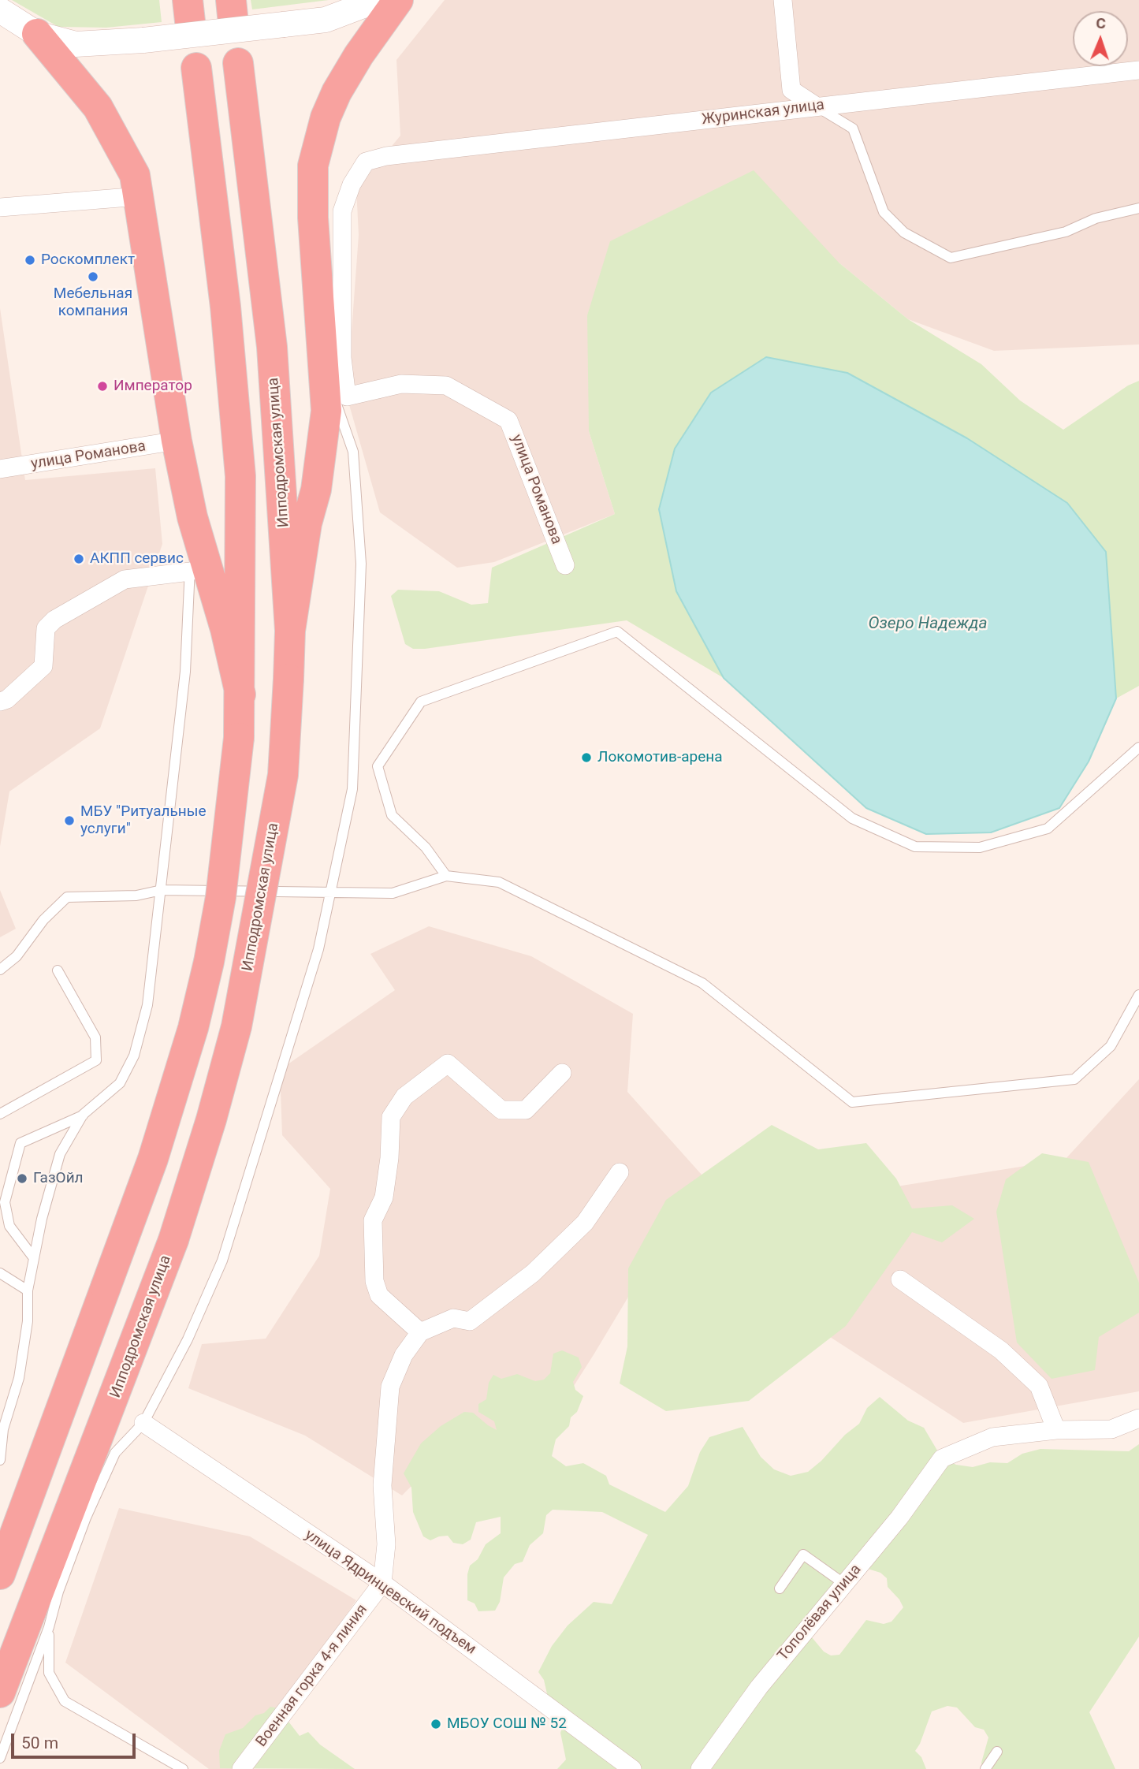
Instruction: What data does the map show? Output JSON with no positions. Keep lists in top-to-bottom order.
{
  "streets": {
    "highway": ["Ипподромская улица"],
    "street": [
      "Журинская улица",
      "улица Романова",
      "улица Ядринцевский подъем",
      "Тополёвая улица",
      "Военная горка 4-я линия"
    ]
  },
  "crossings": [
    ["Журинская улица", "улица Романова"],
    ["улица Ядринцевский подъем", "Военная горка 4-я линия"]
  ],
  "water": ["Озеро Надежда"],
  "places": [
    "Роскомплект",
    "Мебельная компания",
    "Император",
    "АКПП сервис",
    "Локомотив-арена",
    "МБУ \"Ритуальные услуги\"",
    "ГазОйл",
    "МБОУ СОШ № 52"
  ],
  "scale_bar": "50 m",
  "north": "top"
}
